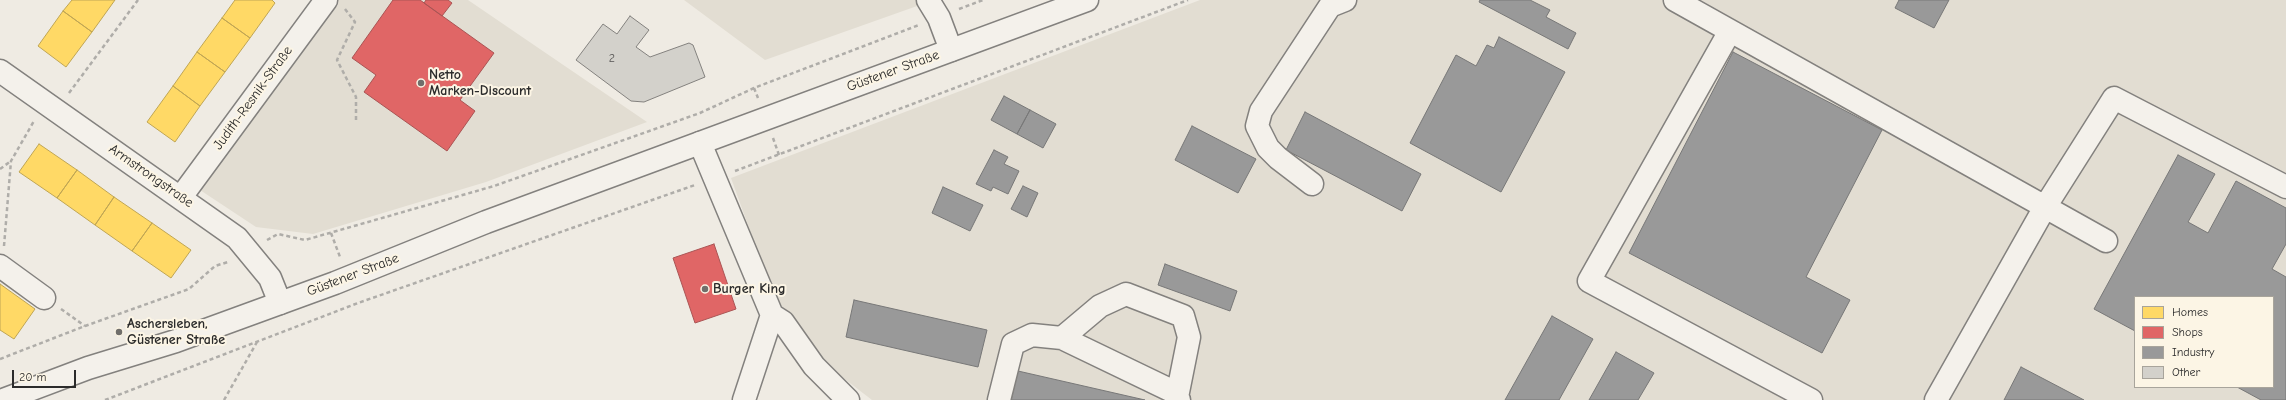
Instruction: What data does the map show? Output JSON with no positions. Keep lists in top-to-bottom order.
{
  "streets": {
    "main road": ["Güstener Straße", "Judith-Resnik-Straße", "Armstrongstraße"]
  },
  "crossings": [
    ["Güstener Straße", "Armstrongstraße"],
    ["Judith-Resnik-Straße", "Armstrongstraße"]
  ],
  "places": ["Netto Marken-Discount", "Burger King", "Aschersleben, Güstener Straße"],
  "house_numbers": ["2"],
  "legend": [
    "Homes",
    "Shops",
    "Industry",
    "Other"
  ],
  "scale_bar": "20 m"
}
